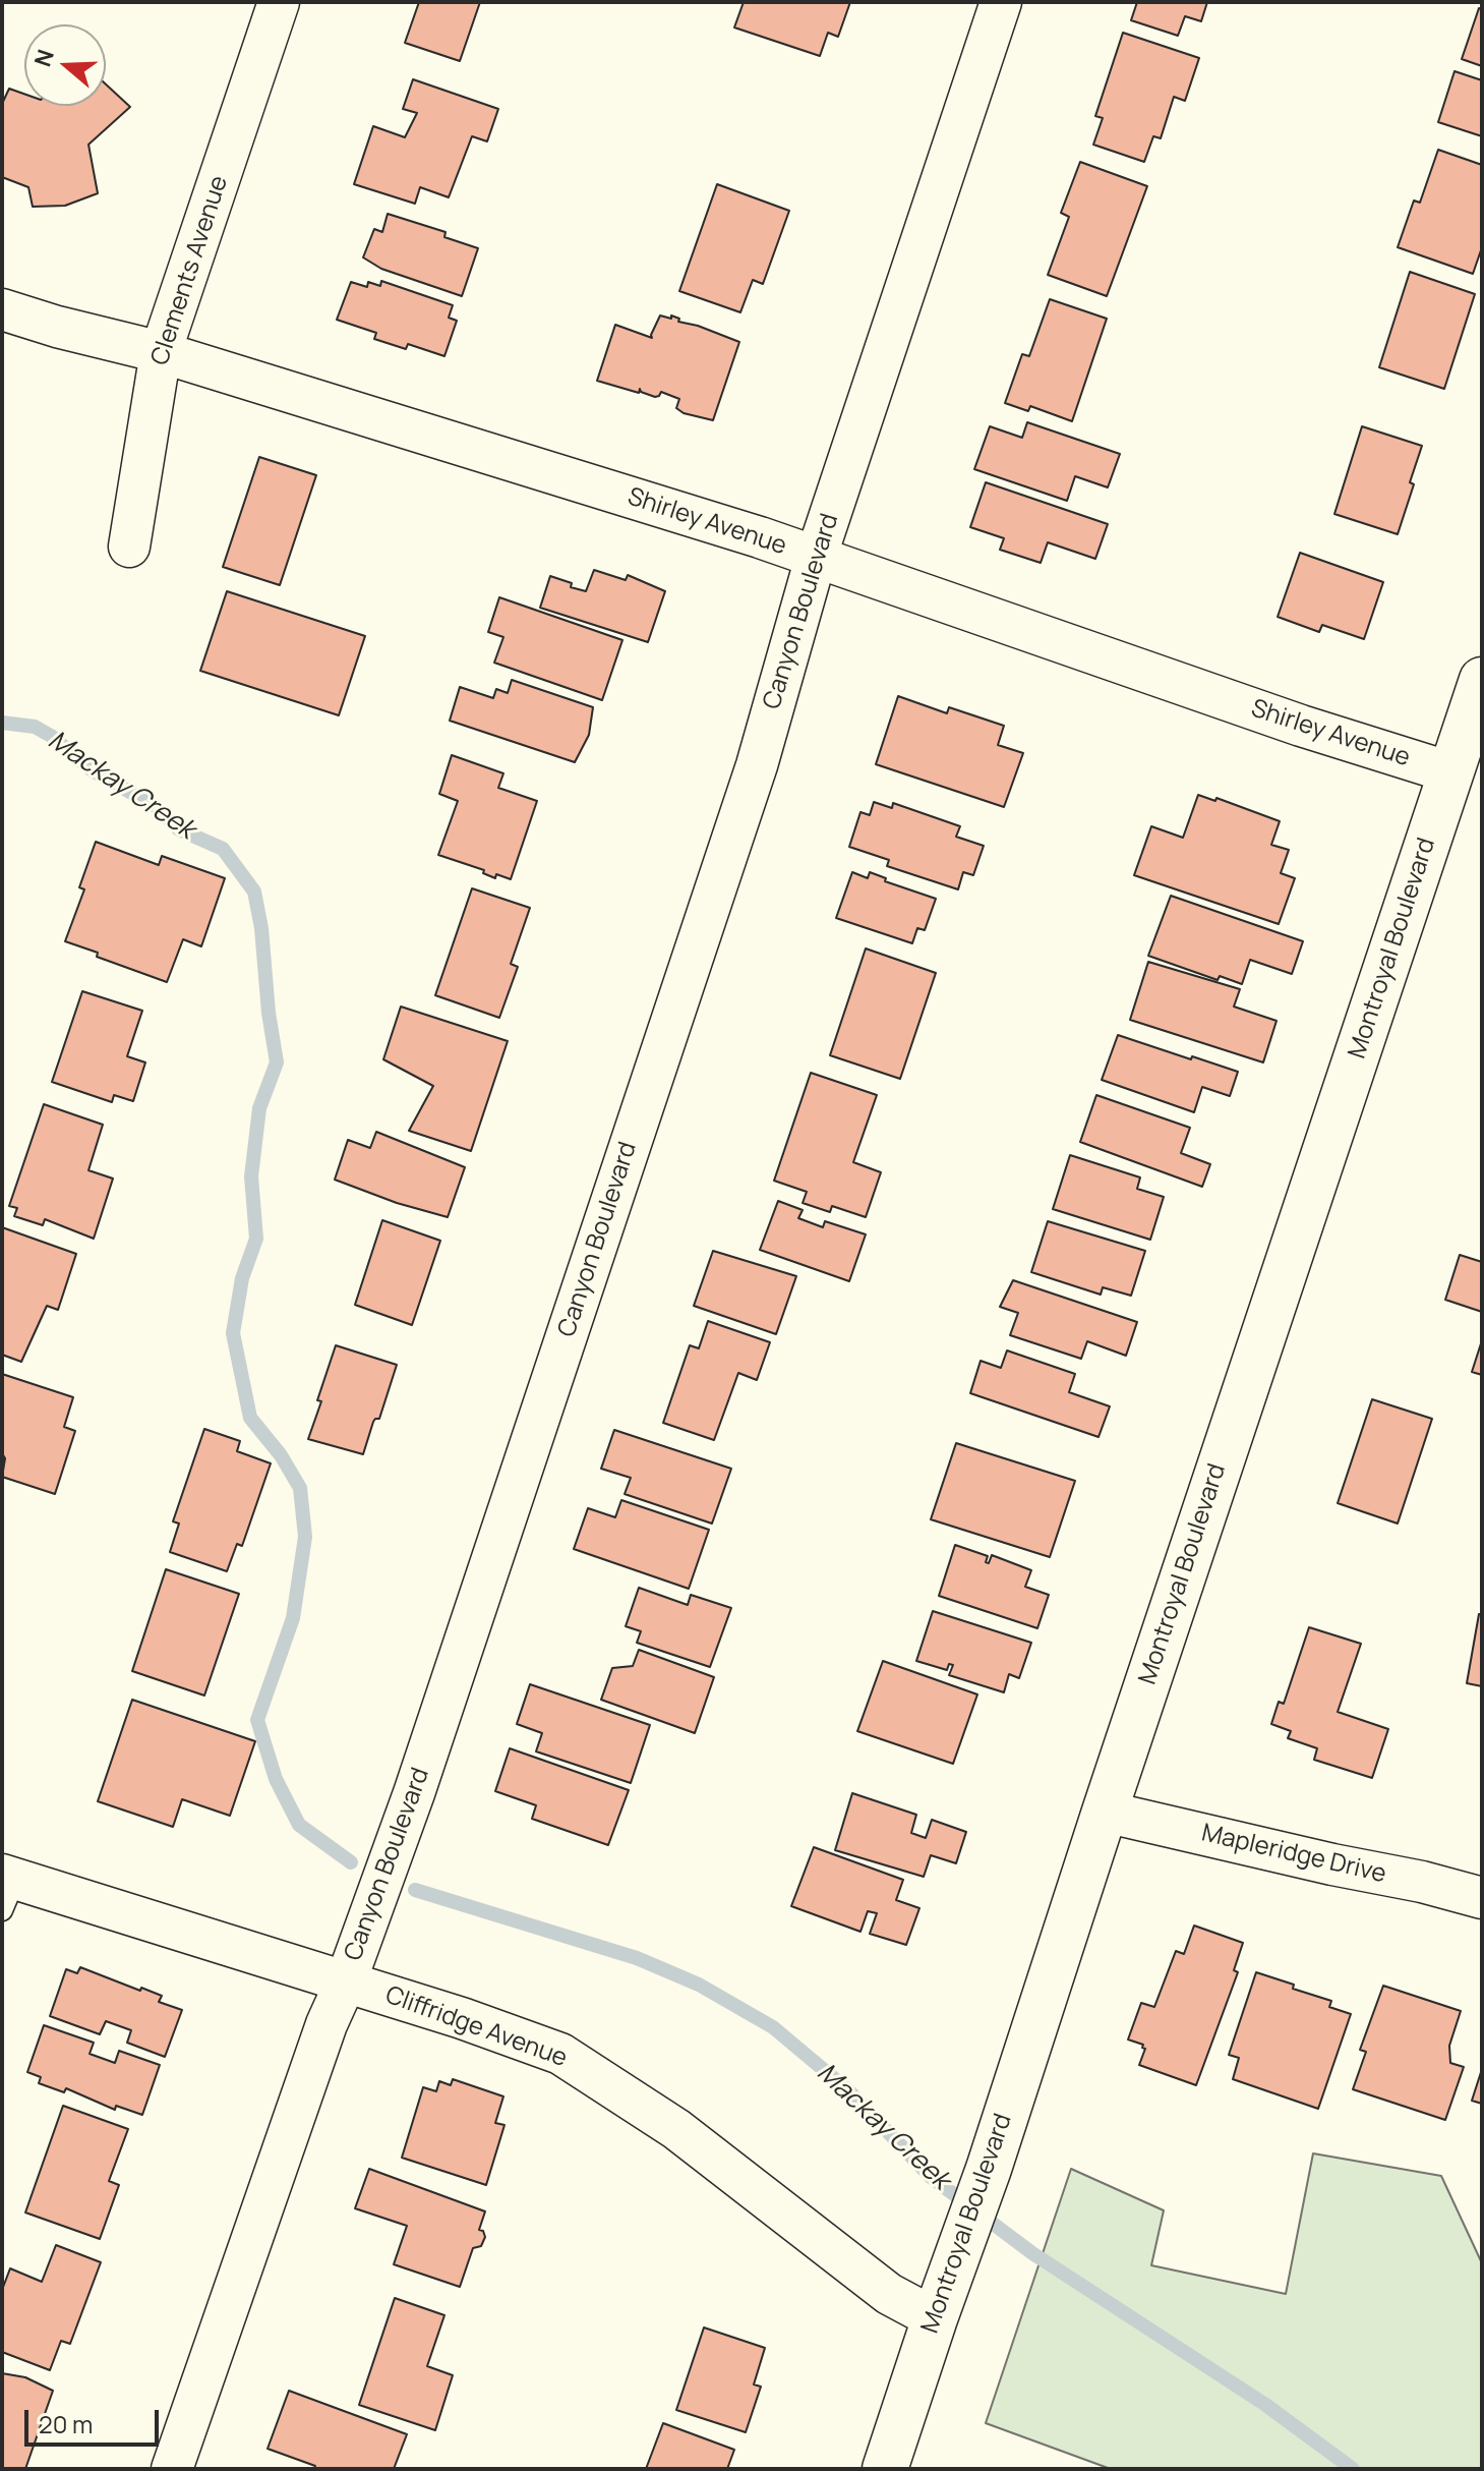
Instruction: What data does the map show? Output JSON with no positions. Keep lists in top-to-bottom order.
{
  "streets": {
    "street": [
      "Clements Avenue",
      "Shirley Avenue",
      "Canyon Boulevard",
      "Montroyal Boulevard",
      "Mapleridge Drive",
      "Cliffridge Avenue"
    ]
  },
  "crossings": [
    ["Clements Avenue", "Shirley Avenue"],
    ["Shirley Avenue", "Canyon Boulevard"],
    ["Shirley Avenue", "Montroyal Boulevard"],
    ["Canyon Boulevard", "Cliffridge Avenue"],
    ["Montroyal Boulevard", "Mapleridge Drive"],
    ["Montroyal Boulevard", "Cliffridge Avenue"]
  ],
  "water": ["Mackay Creek"],
  "scale_bar": "20 m",
  "north": "left"
}
